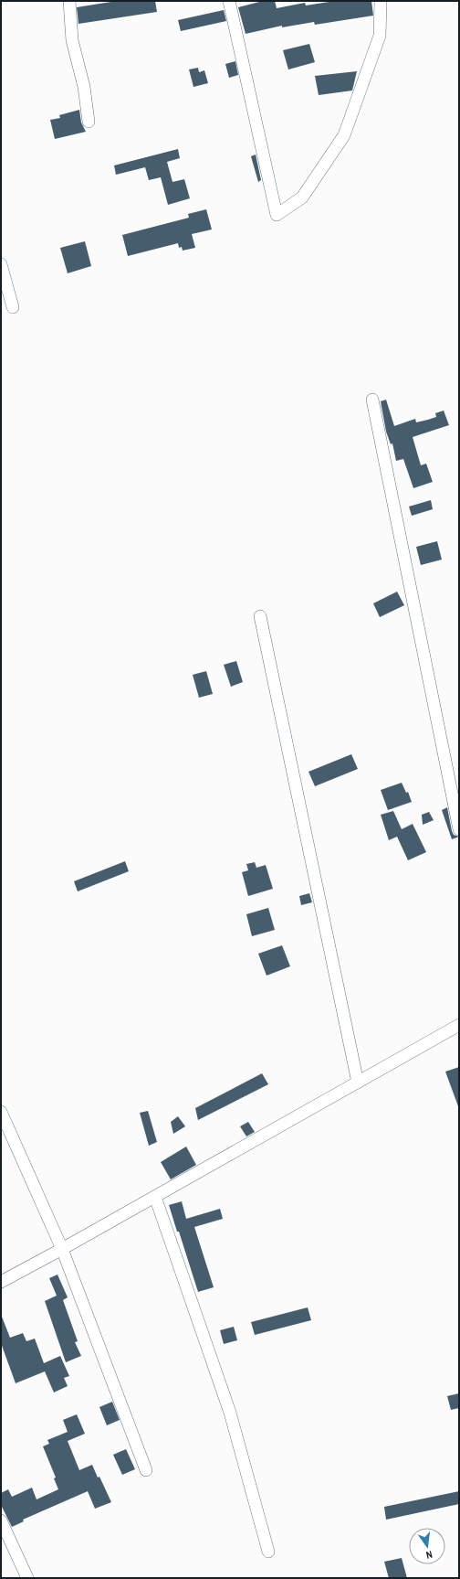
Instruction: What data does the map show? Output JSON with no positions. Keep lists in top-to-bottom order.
{
  "north": "bottom"
}
